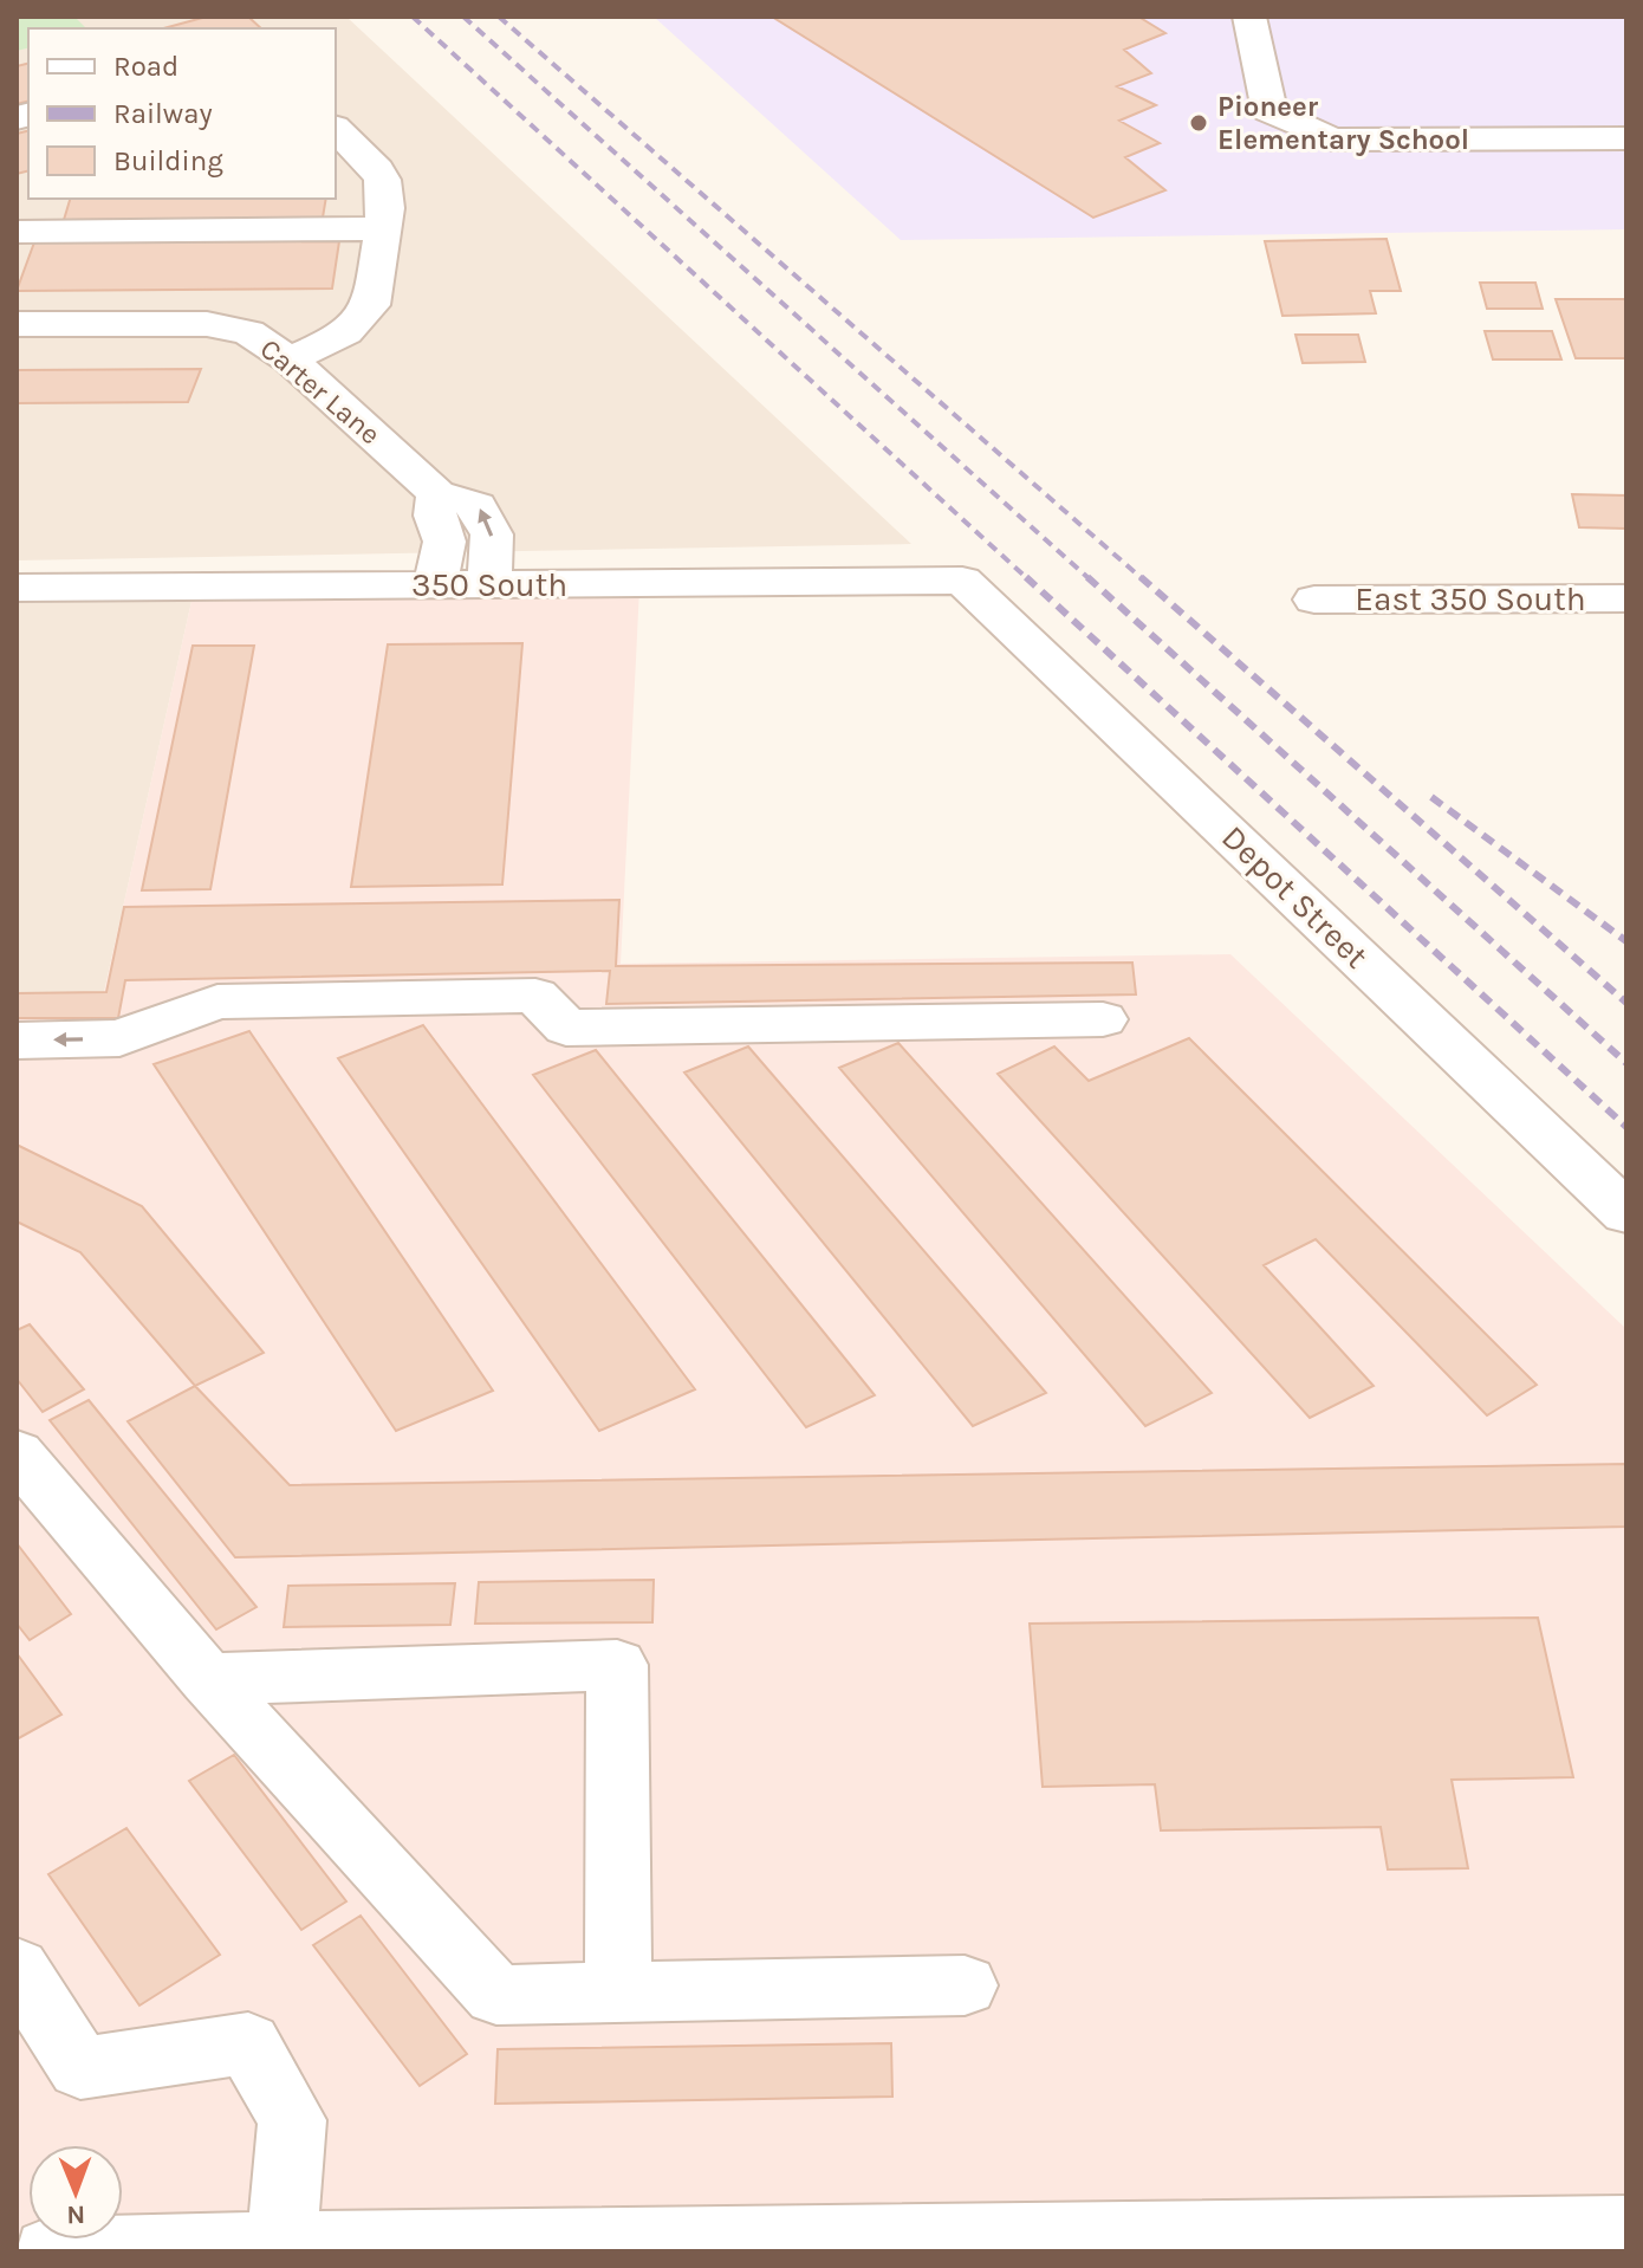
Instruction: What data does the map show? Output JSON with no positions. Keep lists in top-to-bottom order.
{
  "streets": {
    "street": [
      "Carter Lane",
      "350 South",
      "East 350 South",
      "Depot Street"
    ]
  },
  "crossings": [
    ["Carter Lane", "350 South"],
    ["350 South", "Depot Street"]
  ],
  "places": ["Pioneer Elementary School"],
  "legend": ["Road", "Railway", "Building"],
  "north": "bottom"
}
